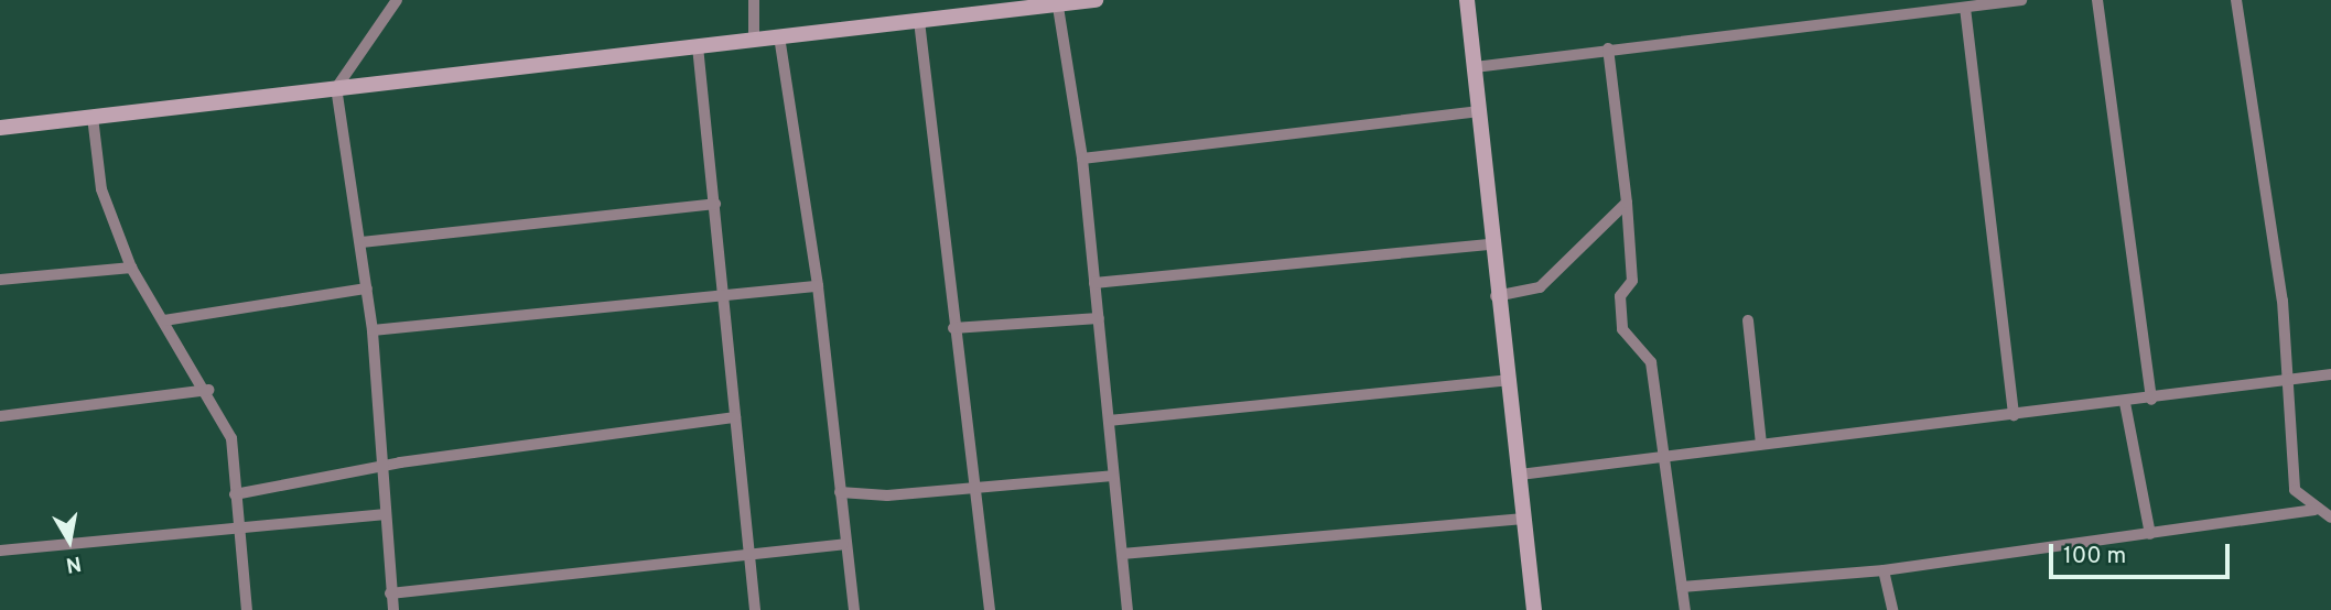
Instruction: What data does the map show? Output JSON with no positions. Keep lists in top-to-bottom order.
{
  "scale_bar": "100 m",
  "north": "bottom"
}
